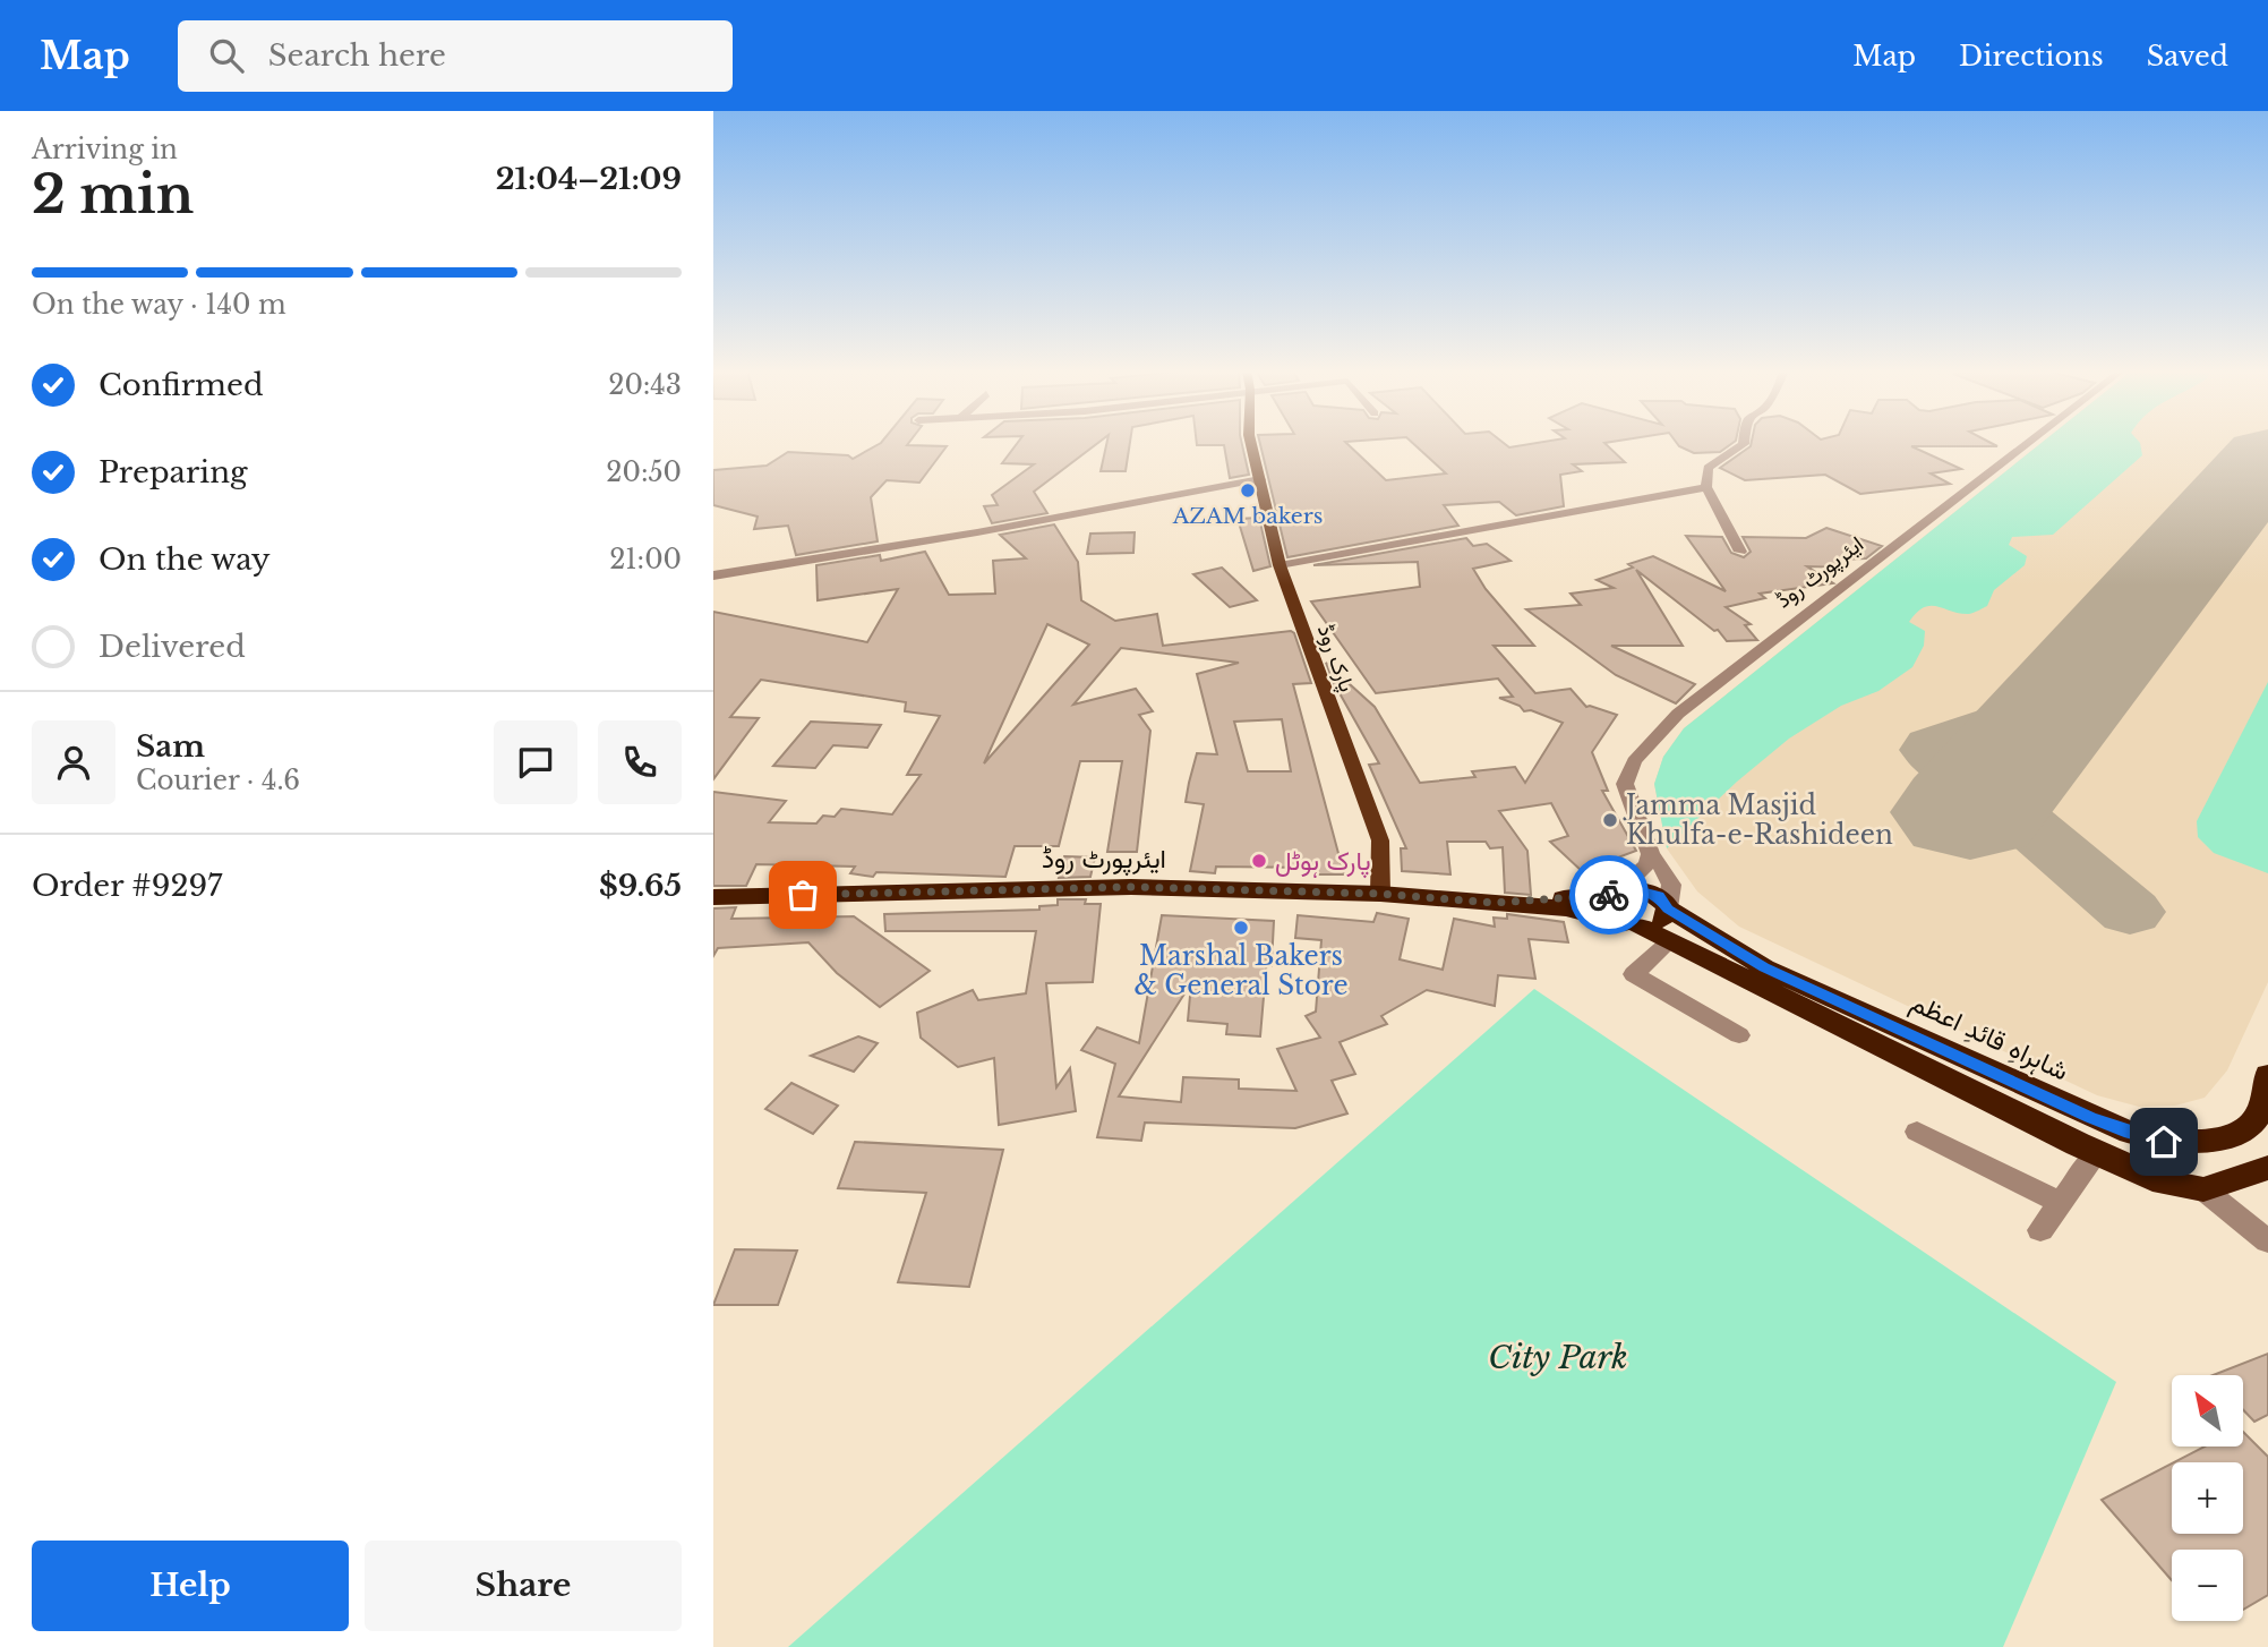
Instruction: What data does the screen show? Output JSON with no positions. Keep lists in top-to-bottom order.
{
  "streets": {
    "highway": ["ایئرپورٹ روڈ", "شاہراہِ قائدِ اعظم"],
    "main road": ["پارک روڈ"]
  },
  "crossings": [
    ["ایئرپورٹ روڈ", "پارک روڈ"],
    ["ایئرپورٹ روڈ", "شاہراہِ قائدِ اعظم"]
  ],
  "parks": ["City Park"],
  "places": [
    "AZAM bakers",
    "Jamma Masjid Khulfa-e-Rashideen",
    "پارک ہوٹل",
    "Marshal Bakers & General Store"
  ],
  "north": "top left",
  "page": {
    "header": "Map",
    "search": "Search here",
    "nav": ["Map", "Directions", "Saved"],
    "heading": ["2 min", "Arriving in", "21:04–21:09"],
    "panel": [
      "Sam",
      "Courier · 4.6",
      "Order #9297",
      "$9.65"
    ],
    "bar": "On the way · 140 m",
    "list": [
      ["Confirmed", "20:43"],
      ["Preparing", "20:50"],
      ["On the way", "21:00"],
      "Delivered"
    ],
    "map_buttons": ["+", "−"],
    "buttons": ["Help", "Share"]
  }
}
